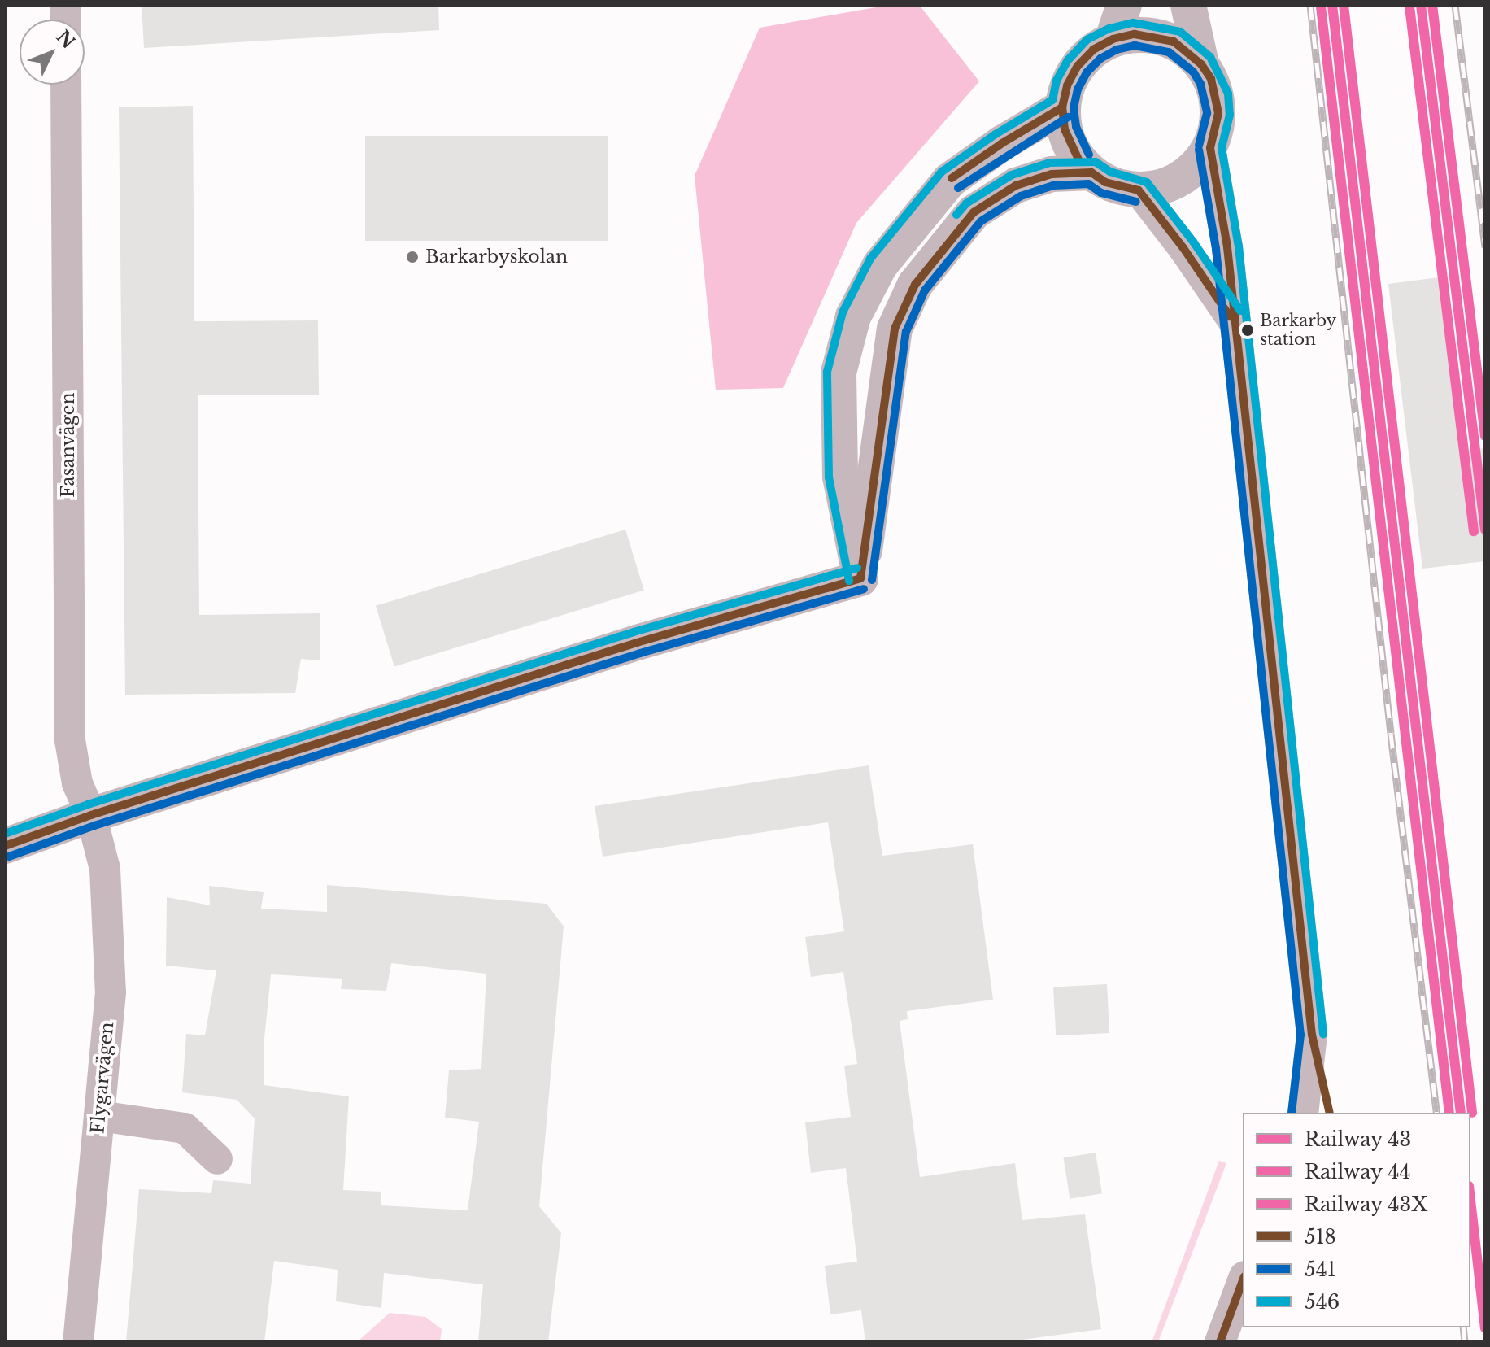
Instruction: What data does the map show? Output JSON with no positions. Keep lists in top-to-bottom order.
{
  "streets": {
    "street": ["Fasanvägen", "Flygarvägen"]
  },
  "crossings": [
    ["Fasanvägen", "Flygarvägen"]
  ],
  "places": ["Barkarbyskolan", "Barkarby station"],
  "lines": [
    "rail line 43",
    "rail line 43X",
    "rail line 44",
    "transit line 546",
    "transit line 518",
    "transit line 541"
  ],
  "legend": [
    "Railway 43",
    "Railway 44",
    "Railway 43X",
    "518",
    "541",
    "546"
  ],
  "north": "top right"
}
